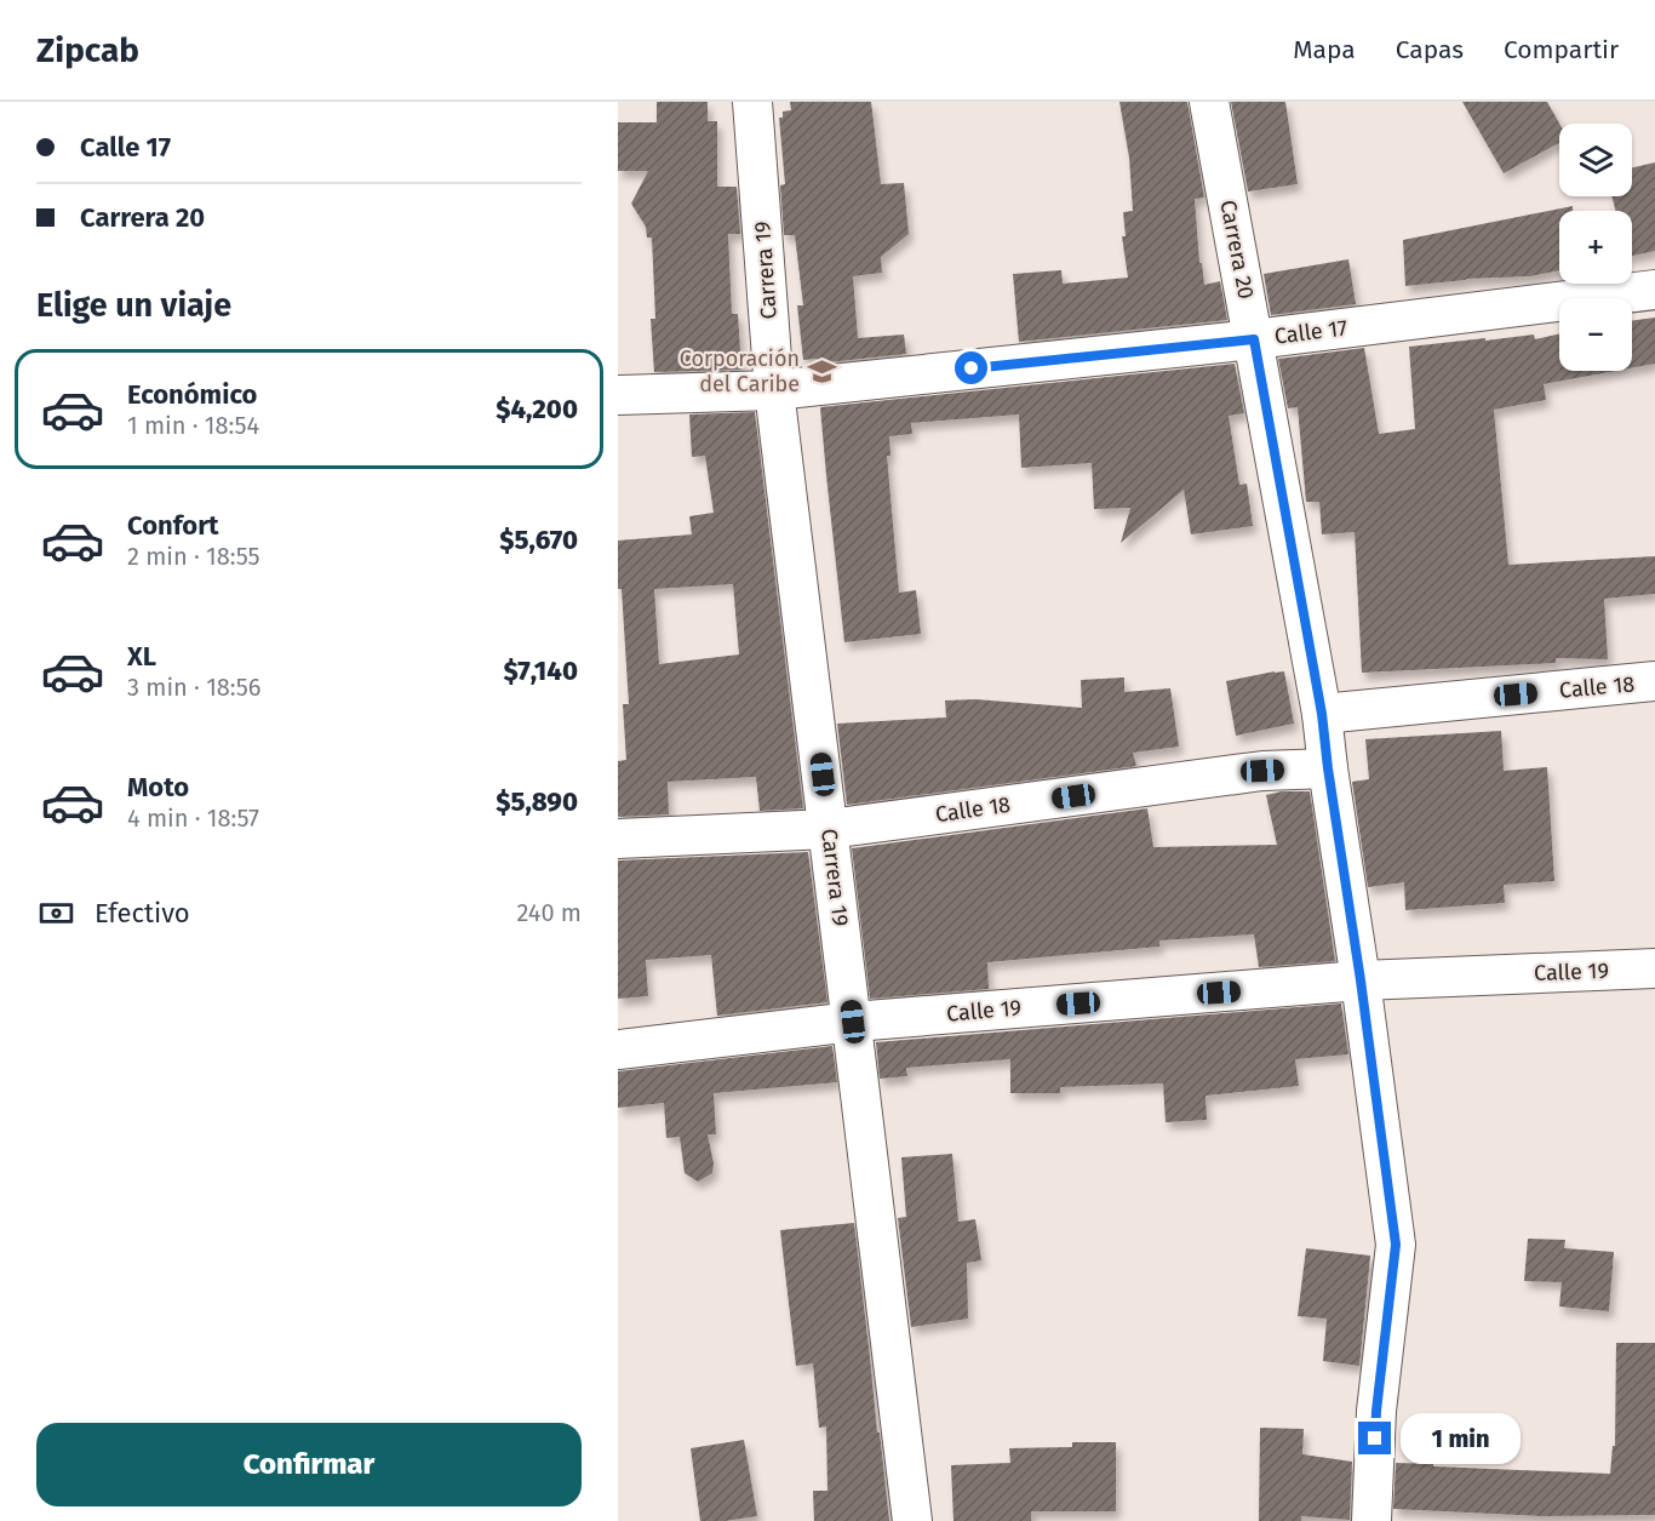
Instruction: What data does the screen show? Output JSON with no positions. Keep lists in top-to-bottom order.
{
  "streets": {
    "street": [
      "Carrera 20",
      "Carrera 19",
      "Calle 17",
      "Calle 18",
      "Calle 19"
    ]
  },
  "crossings": [
    ["Carrera 20", "Calle 17"],
    ["Carrera 20", "Calle 18"],
    ["Carrera 20", "Calle 19"],
    ["Carrera 19", "Calle 17"],
    ["Carrera 19", "Calle 18"],
    ["Carrera 19", "Calle 19"]
  ],
  "places": {
    "school or university": ["Corporación del Caribe"]
  },
  "page": {
    "header": "Zipcab",
    "nav": ["Mapa", "Capas", "Compartir"],
    "banner": ["Calle 17", "Carrera 20"],
    "map_buttons": ["+", "−"],
    "heading": "Elige un viaje",
    "list": [
      {
        "name": "Económico",
        "note": "1 min · 18:54",
        "value": "$4,200"
      },
      {
        "name": "Confort",
        "note": "2 min · 18:55",
        "value": "$5,670"
      },
      {
        "name": "XL",
        "note": "3 min · 18:56",
        "value": "$7,140"
      },
      {
        "name": "Moto",
        "note": "4 min · 18:57",
        "value": "$5,890"
      }
    ],
    "pay": ["Efectivo", "240 m"],
    "buttons": "Confirmar",
    "bubble": "1 min"
  }
}
